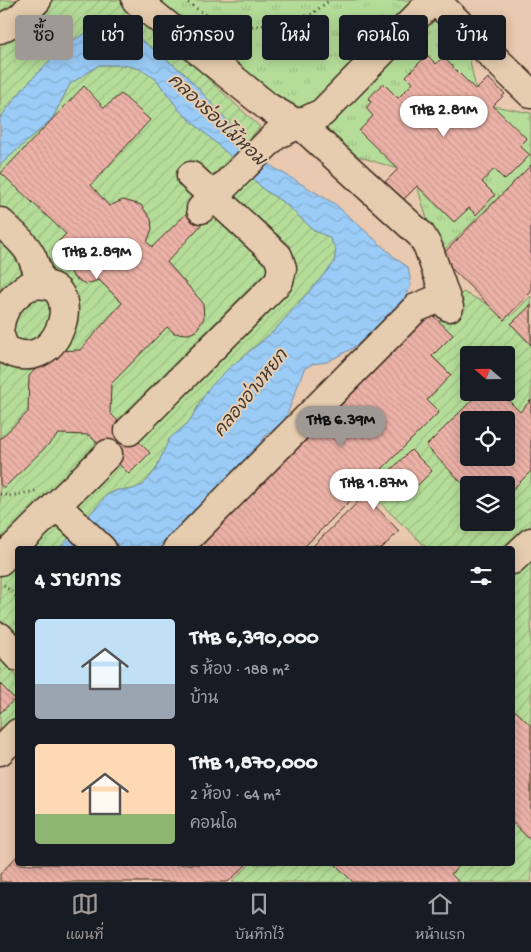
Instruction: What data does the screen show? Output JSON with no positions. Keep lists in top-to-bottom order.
{
  "water": ["คลองร่องไม้หอม", "คลองอ่างหยก"],
  "north": "left",
  "page": {
    "chip": [
      "ซื้อ",
      "เช่า",
      "ตัวกรอง",
      "ใหม่",
      "คอนโด",
      "บ้าน"
    ],
    "price": [
      "THB 2.81M",
      "THB 2.89M",
      "THB 6.39M",
      "THB 1.87M"
    ],
    "heading": "4 รายการ",
    "list": [
      {
        "name": "THB 6,390,000",
        "note": "5 ห้อง · 188 m² · บ้าน"
      },
      {
        "name": "THB 1,870,000",
        "note": "2 ห้อง · 64 m² · คอนโด"
      }
    ],
    "tabs": ["แผนที่", "บันทึกไว้", "หน้าแรก"]
  }
}
